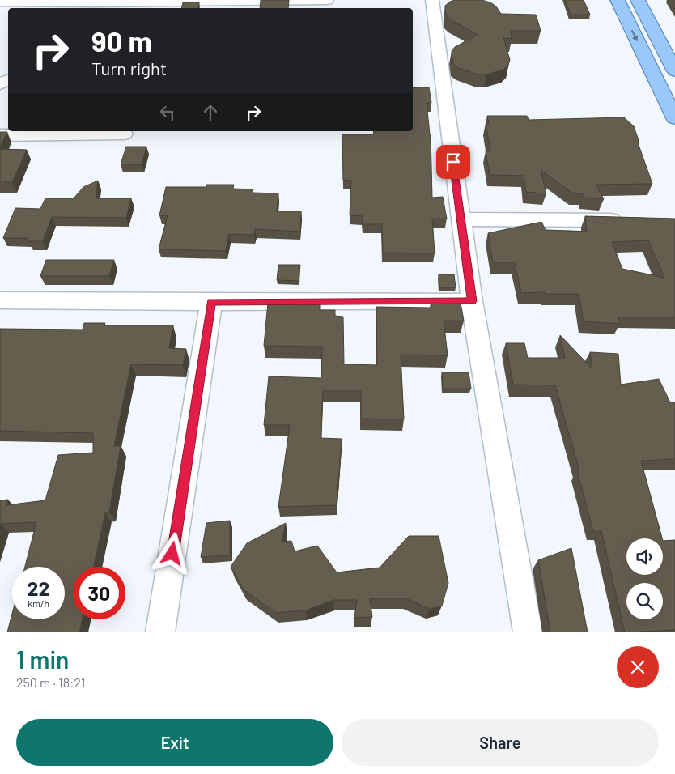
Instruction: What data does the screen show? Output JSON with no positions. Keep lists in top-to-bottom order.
{
  "page": {
    "turn": ["90 m", "Turn right"],
    "speed": "22 km/h",
    "limit": "30",
    "heading": ["1 min", "250 m · 18:21"],
    "buttons": ["Exit", "Share"]
  }
}
